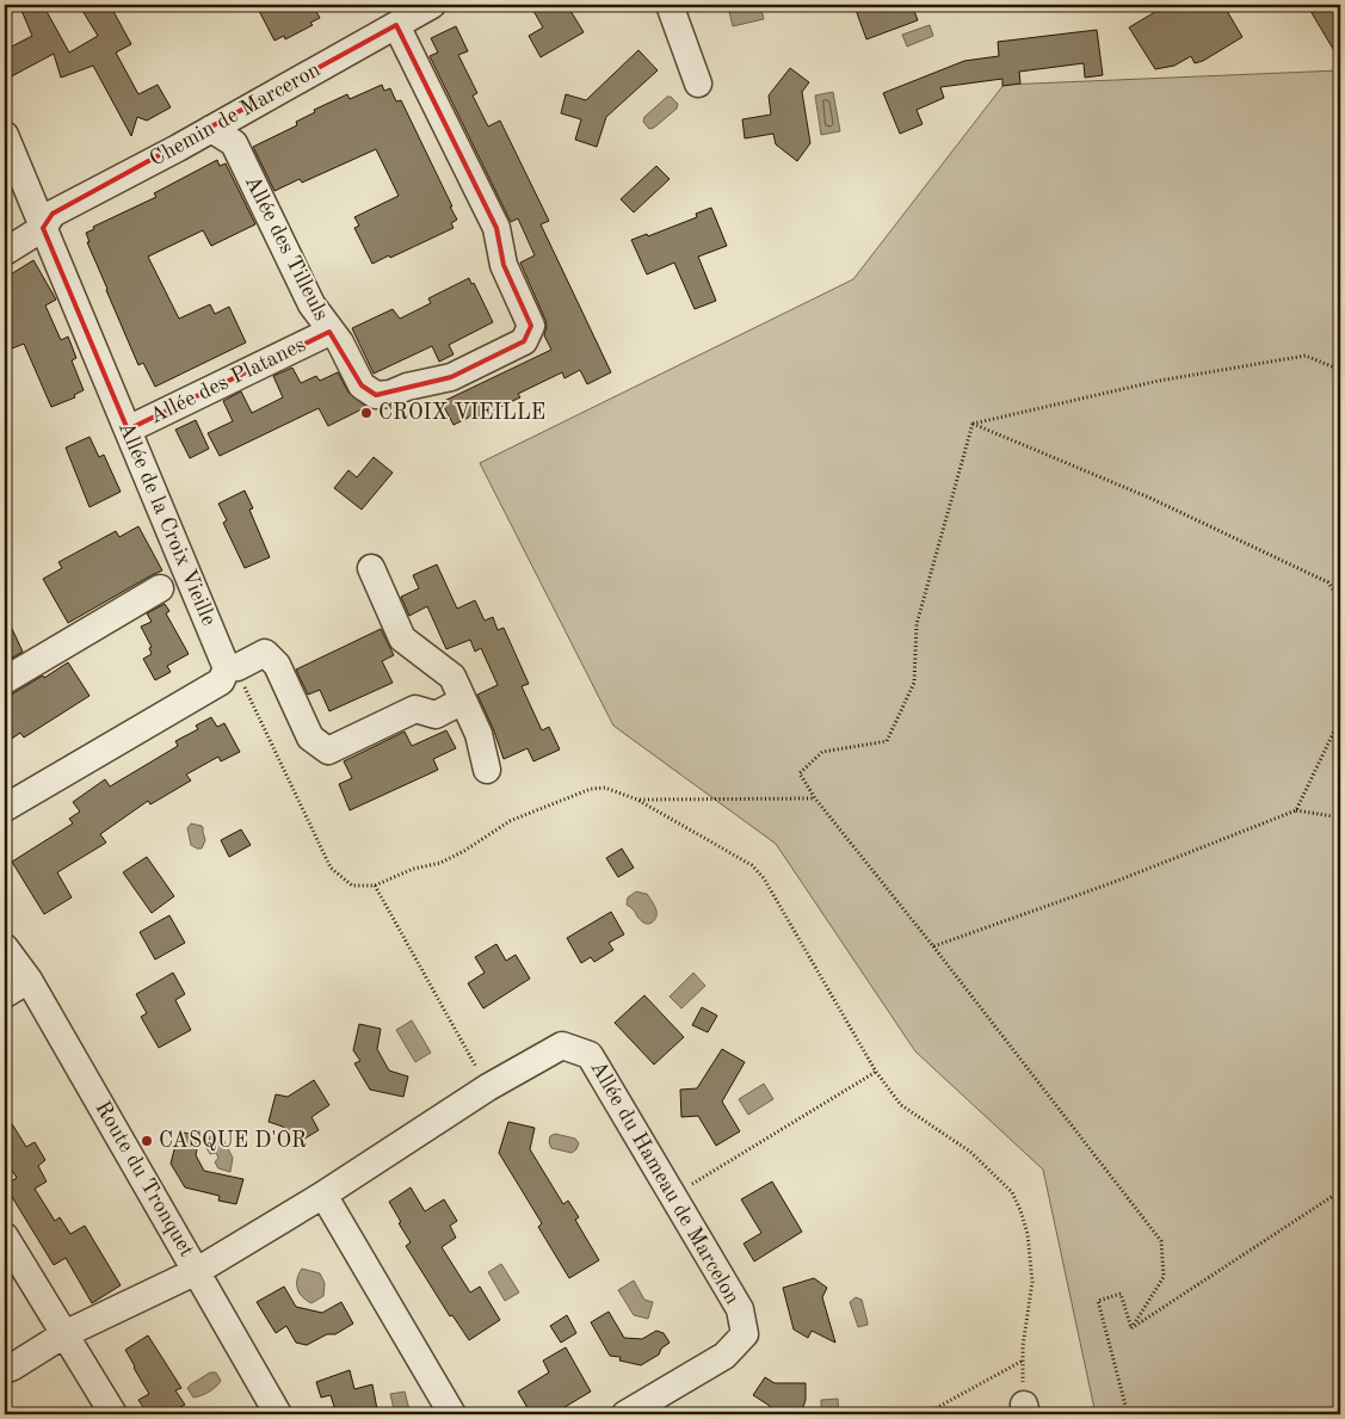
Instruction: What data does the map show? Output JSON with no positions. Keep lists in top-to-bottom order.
{
  "streets": {
    "street": [
      "Chemin de Marceron",
      "Allée des Tilleuls",
      "Allée des Platanes",
      "Allée de la Croix Vieille",
      "Route du Tronquet",
      "Allée du Hameau de Marcelon"
    ]
  },
  "crossings": [
    ["Chemin de Marceron", "Allée des Tilleuls"],
    ["Chemin de Marceron", "Allée de la Croix Vieille"],
    ["Allée des Tilleuls", "Allée des Platanes"],
    ["Allée des Platanes", "Allée de la Croix Vieille"],
    ["Route du Tronquet", "Allée du Hameau de Marcelon"]
  ],
  "places": ["CROIX VIEILLE", "CASQUE D'OR"]
}
